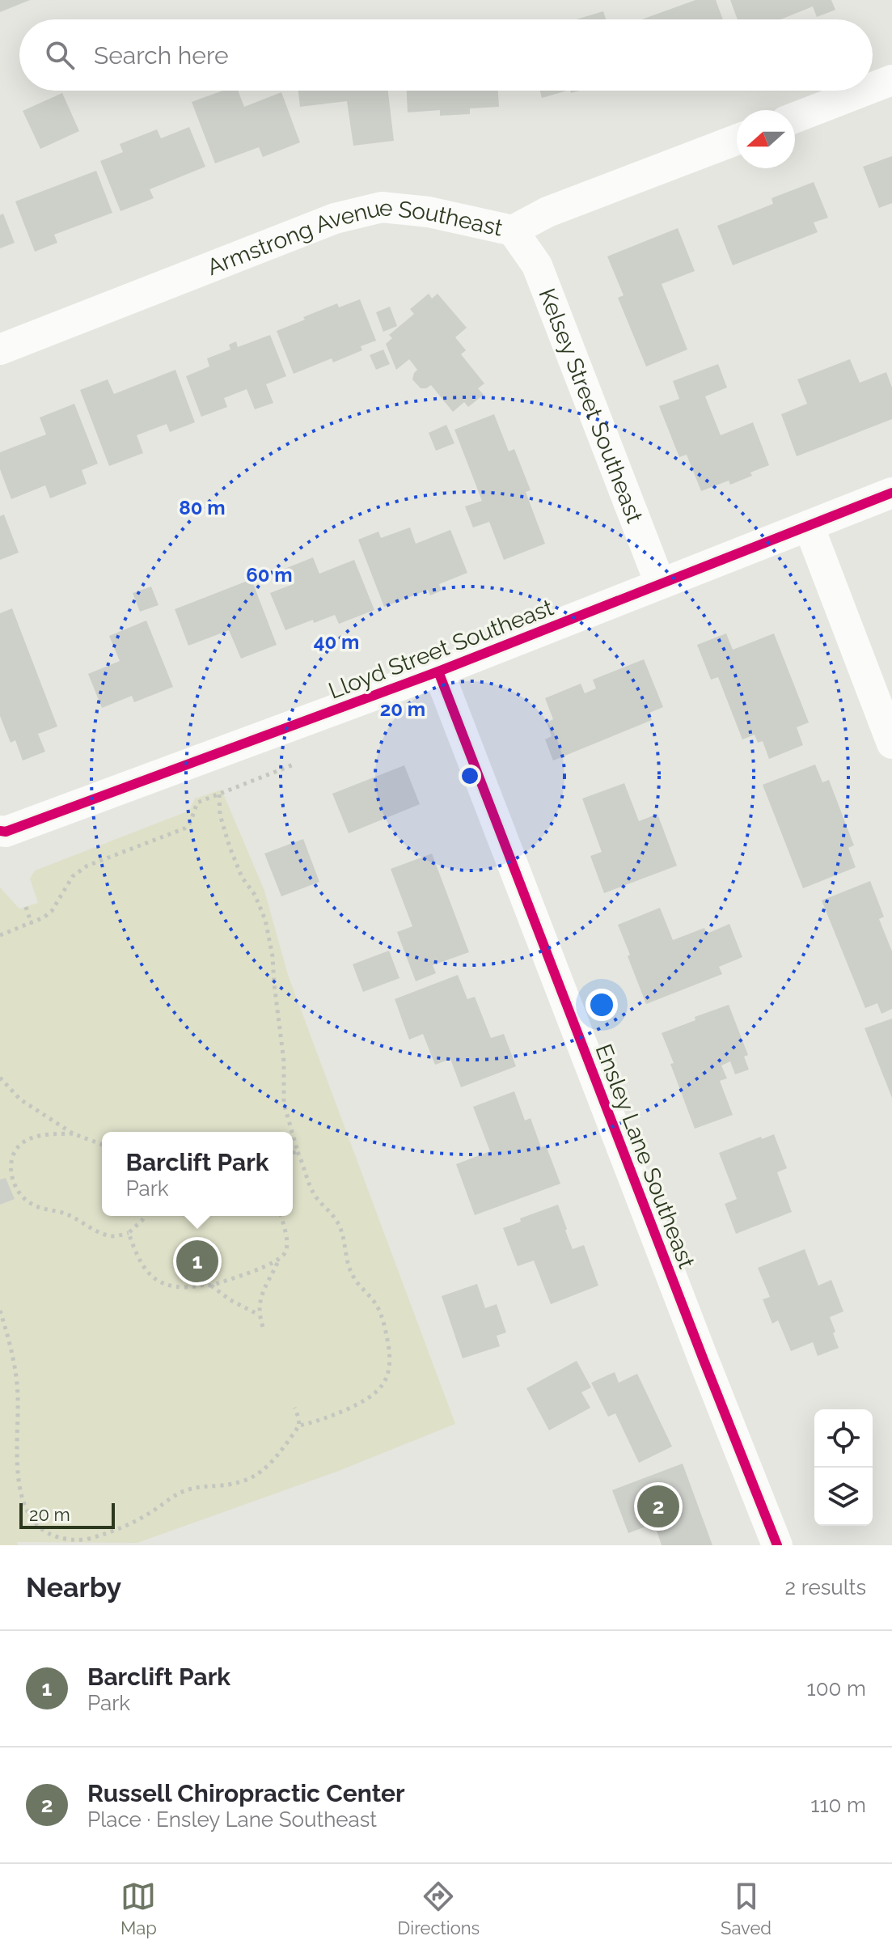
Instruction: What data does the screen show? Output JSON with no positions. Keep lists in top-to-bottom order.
{
  "streets": {
    "street": [
      "Armstrong Avenue Southeast",
      "Kelsey Street Southeast",
      "Lloyd Street Southeast",
      "Ensley Lane Southeast"
    ]
  },
  "crossings": [
    ["Armstrong Avenue Southeast", "Kelsey Street Southeast"],
    ["Kelsey Street Southeast", "Lloyd Street Southeast"],
    ["Lloyd Street Southeast", "Ensley Lane Southeast"]
  ],
  "scale_bar": "20 m",
  "north": "left",
  "page": {
    "search": "Search here",
    "popup": ["Barclift Park", "Park"],
    "pins": ["1", "2"],
    "scale": "20 m",
    "heading": ["Nearby", "2 results"],
    "list": [
      {
        "mark": "1",
        "name": "Barclift Park",
        "note": "Park",
        "value": "100 m"
      },
      {
        "mark": "2",
        "name": "Russell Chiropractic Center",
        "note": "Place · Ensley Lane Southeast",
        "value": "110 m"
      }
    ],
    "nav": ["Map", "Directions", "Saved"]
  },
  "rings": [
    "80 m",
    "60 m",
    "40 m",
    "20 m"
  ]
}
